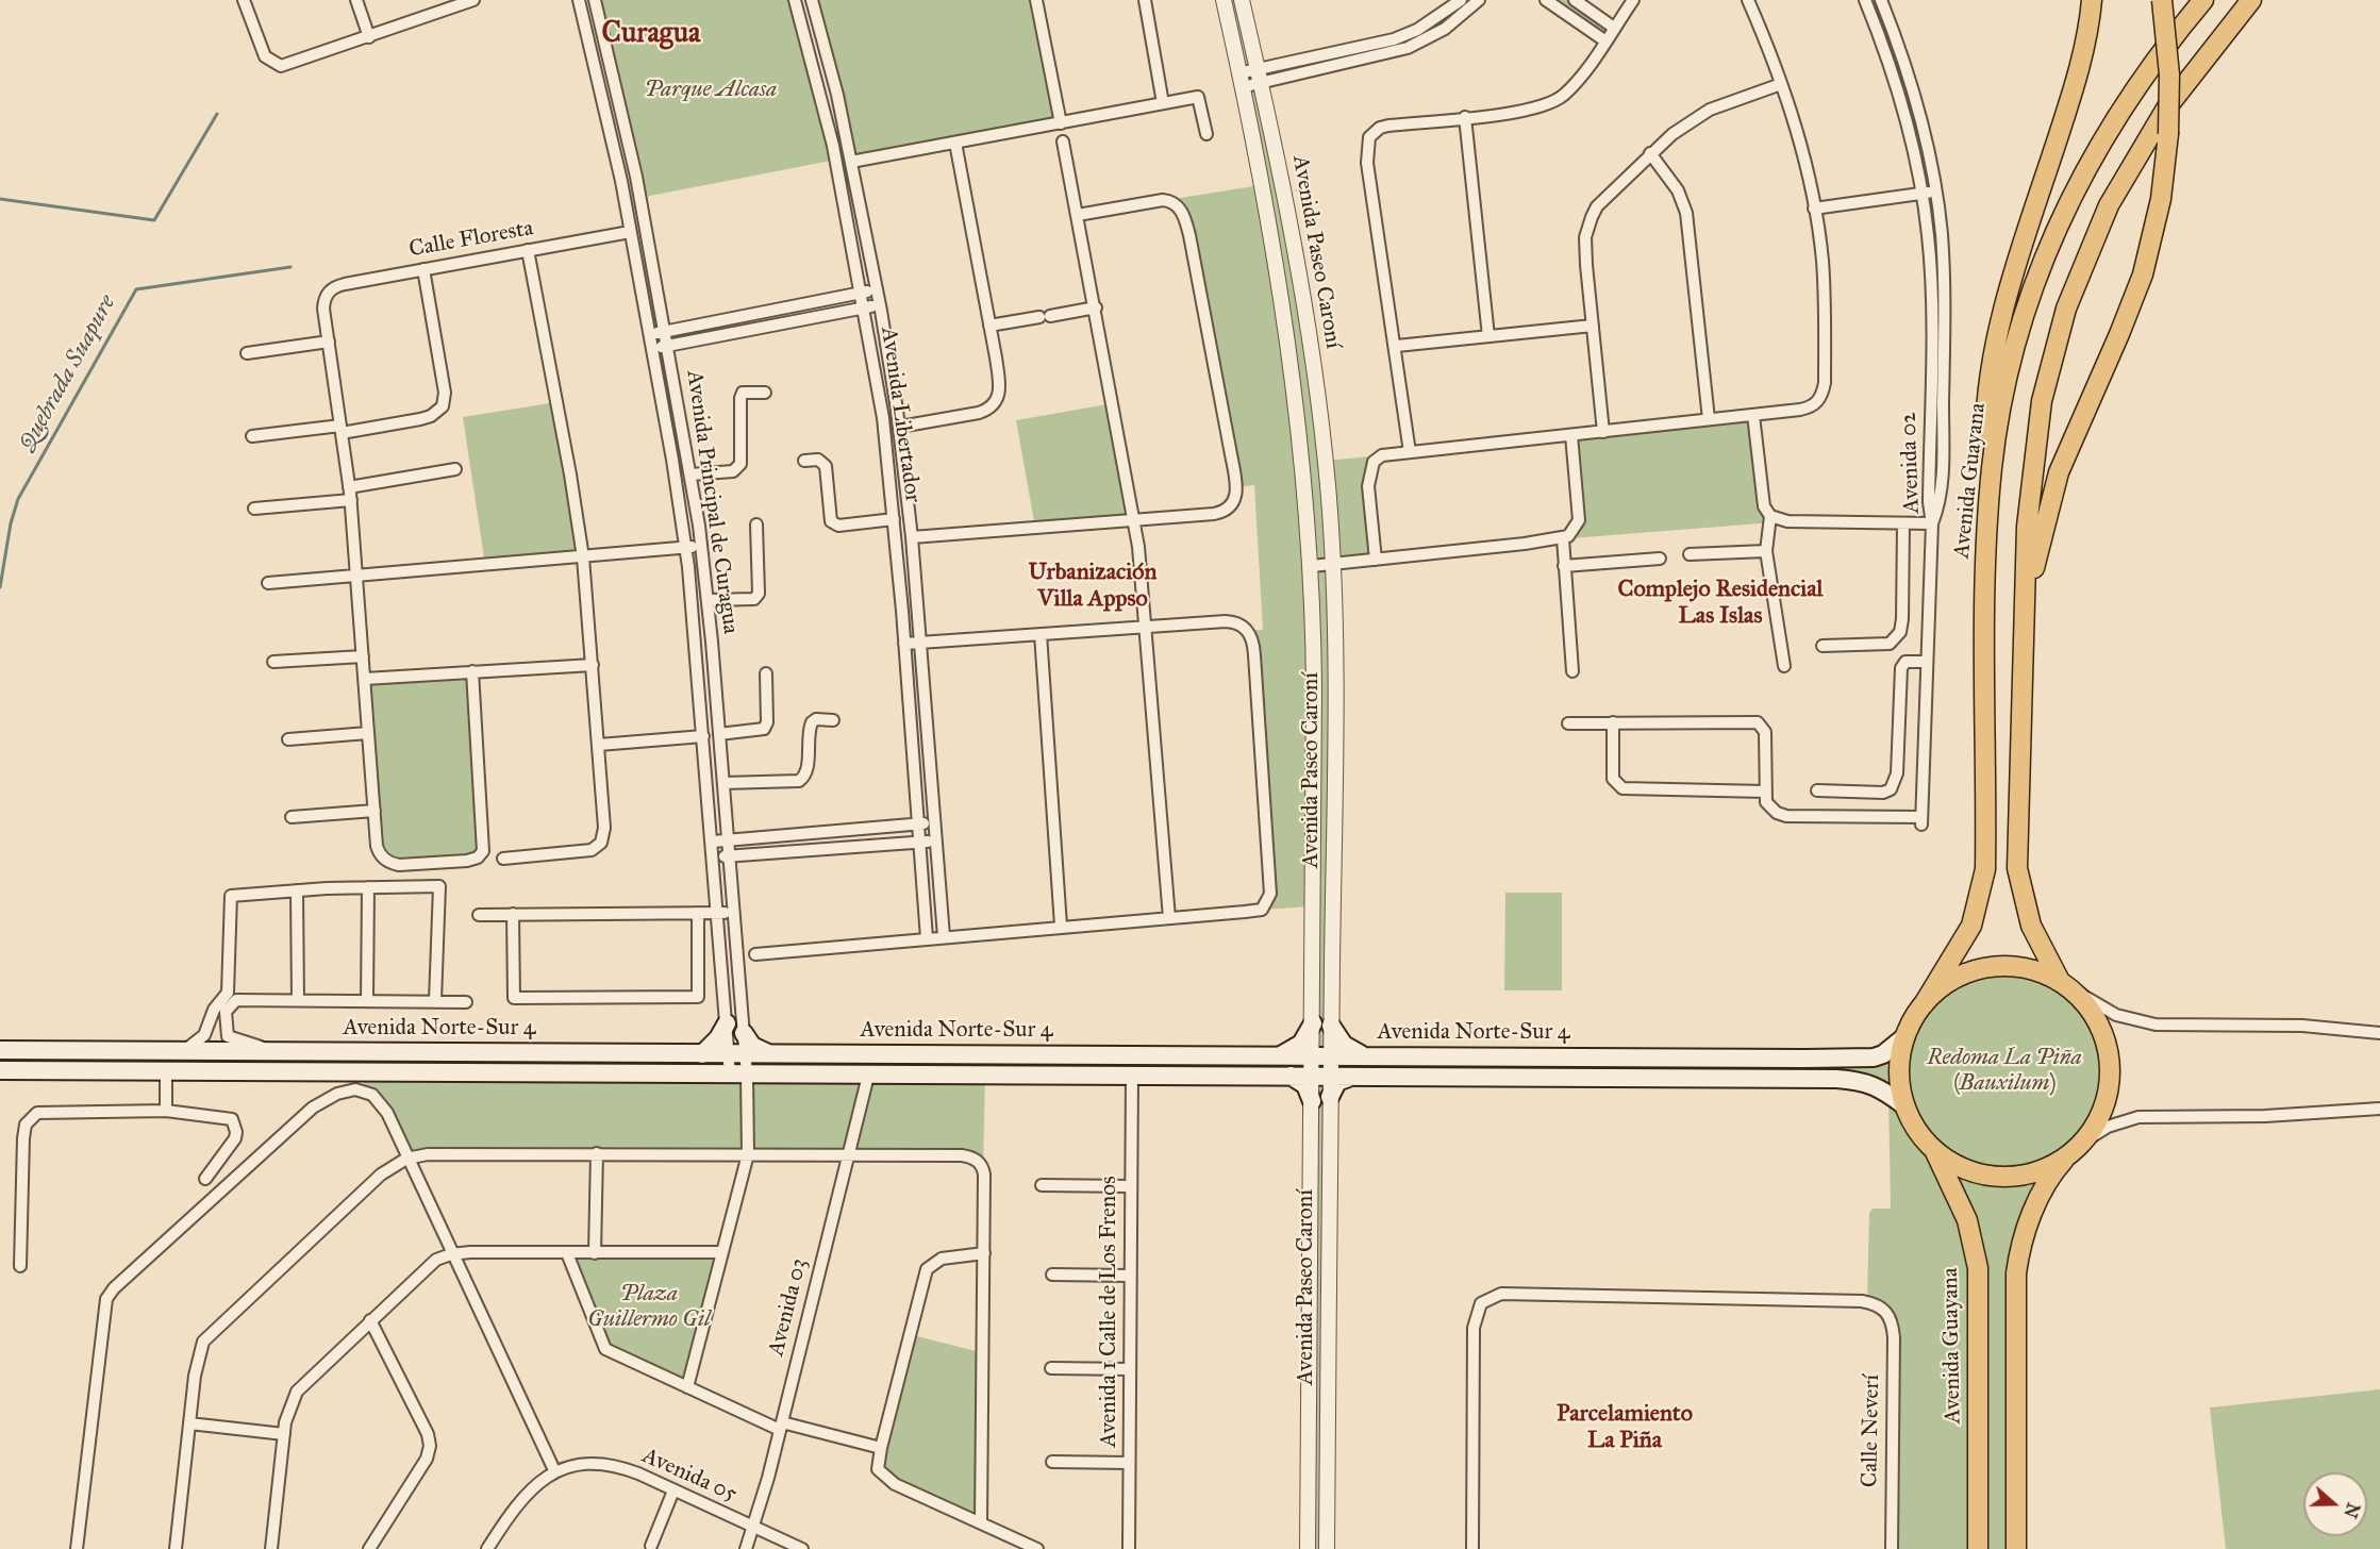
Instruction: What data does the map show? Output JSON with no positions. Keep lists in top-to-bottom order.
{
  "streets": {
    "main road": ["Avenida Guayana", "Avenida Norte-Sur 4"],
    "street": [
      "Calle Floresta",
      "Avenida Paseo Caroní",
      "Avenida Libertador",
      "Avenida 02",
      "Avenida Principal de Curagua",
      "Avenida 03",
      "Avenida 1 Calle de Los Frenos",
      "Calle Neverí",
      "Avenida 05"
    ]
  },
  "crossings": [
    ["Calle Floresta", "Avenida Principal de Curagua"],
    ["Avenida Paseo Caroní", "Avenida Norte-Sur 4"],
    ["Avenida Guayana", "Avenida Norte-Sur 4"],
    ["Avenida Principal de Curagua", "Avenida Norte-Sur 4"],
    ["Avenida Norte-Sur 4", "Avenida 03"],
    ["Avenida Norte-Sur 4", "Avenida 1 Calle de Los Frenos"],
    ["Avenida 03", "Avenida 05"]
  ],
  "districts": [
    "Curagua",
    "Urbanización Villa Appso",
    "Complejo Residencial Las Islas",
    "Parcelamiento La Piña"
  ],
  "water": ["Quebrada Suapure"],
  "parks": ["Parque Alcasa", "Redoma La Piña (Bauxilum)", "Plaza Guillermo Gil"],
  "north": "right"
}
